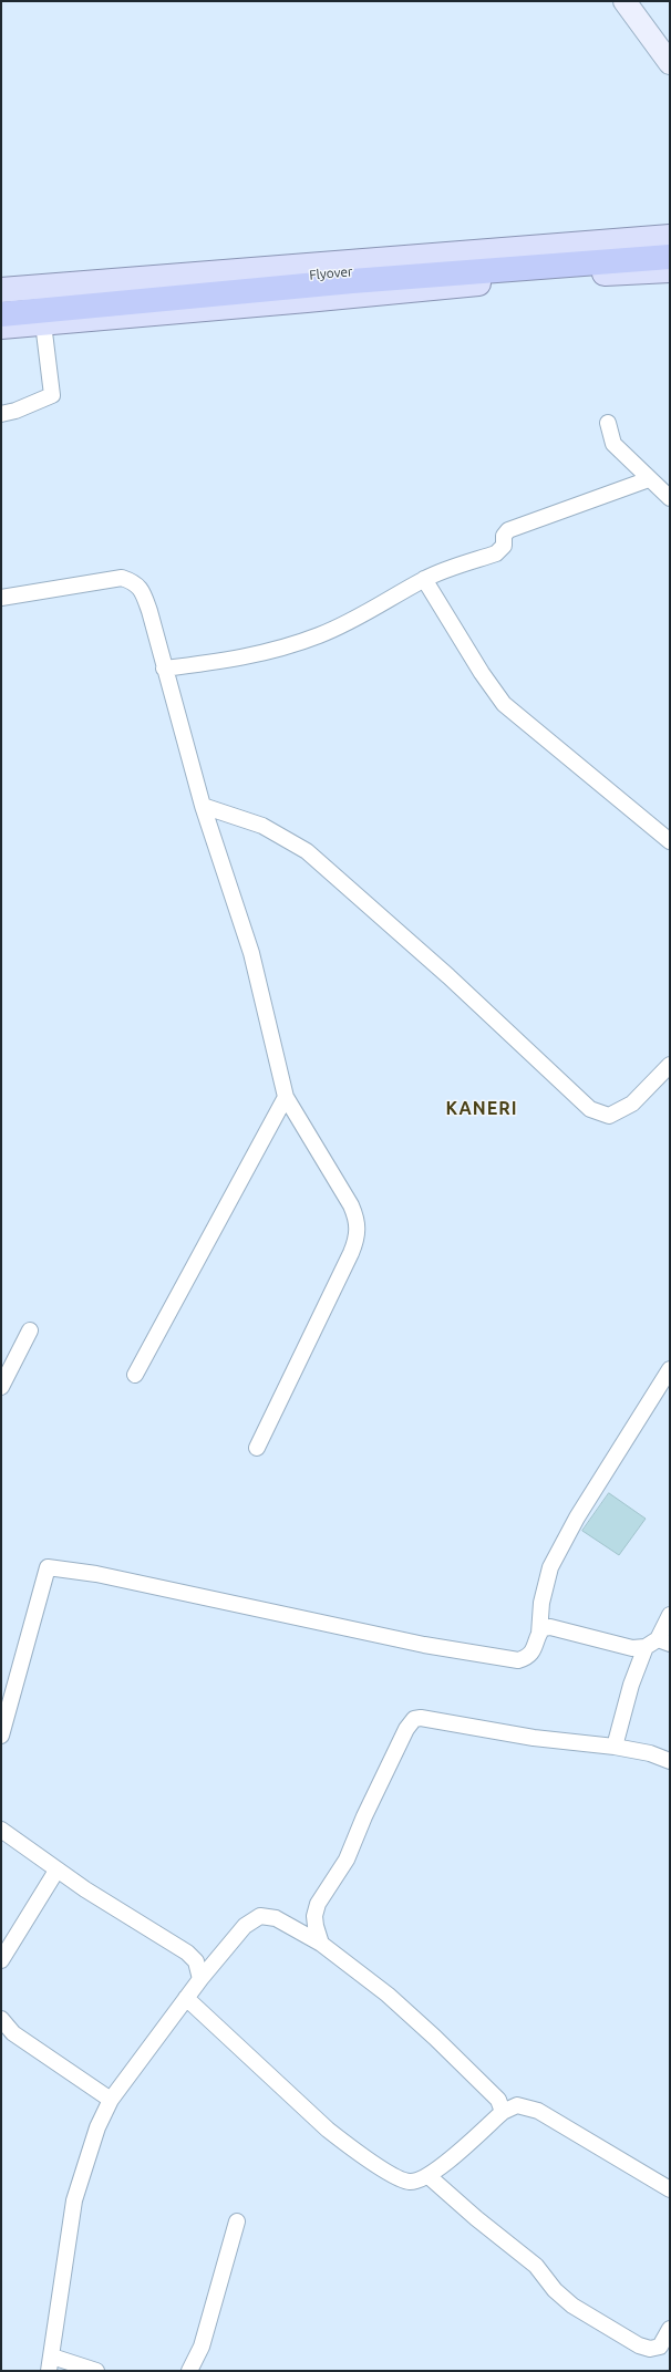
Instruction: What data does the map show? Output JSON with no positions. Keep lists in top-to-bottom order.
{
  "streets": {
    "highway": ["Flyover"]
  },
  "districts": ["KANERI"]
}
